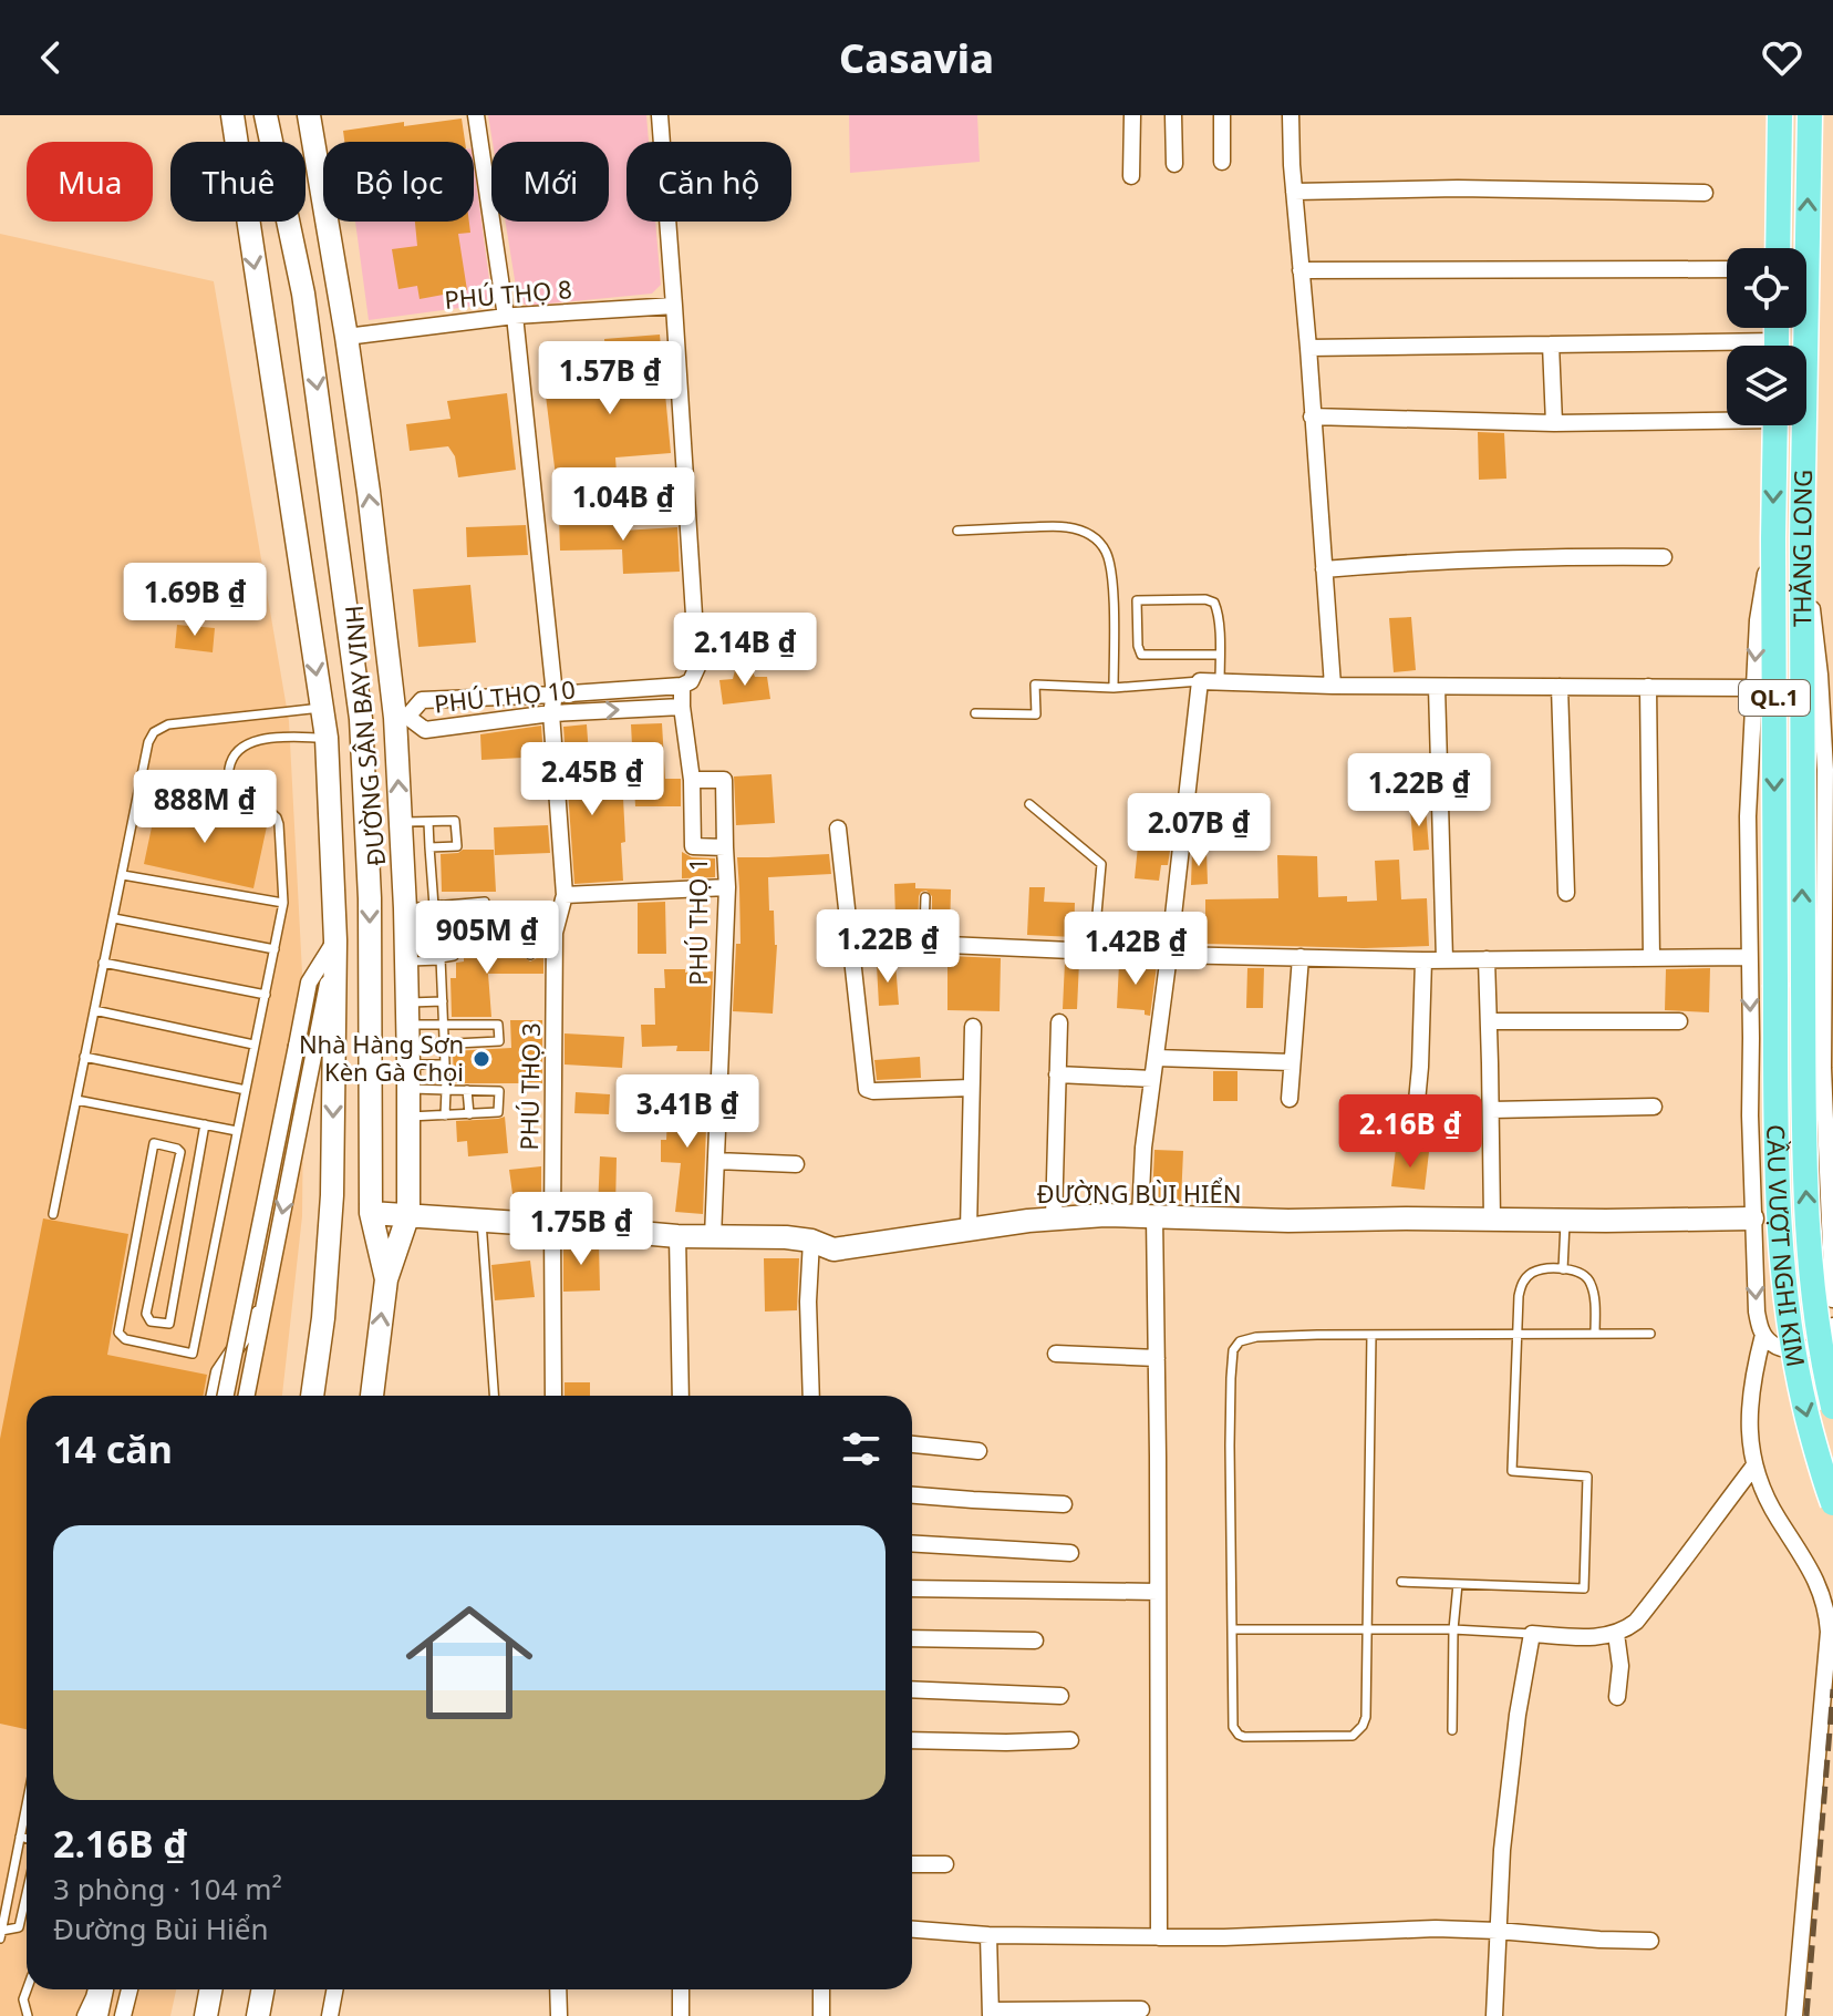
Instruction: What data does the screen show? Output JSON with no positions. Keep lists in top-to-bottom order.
{
  "streets": {
    "main road": [
      "THĂNG LONG",
      "QL.1",
      "ĐƯỜNG SÂN BAY VINH",
      "ĐƯỜNG BÙI HIỂN",
      "CẦU VƯỢT NGHI KIM"
    ],
    "street": [
      "PHÚ THỌ 8",
      "PHÚ THỌ 10",
      "PHÚ THỌ 1",
      "PHÚ THỌ 3"
    ]
  },
  "crossings": [
    ["PHÚ THỌ 8", "ĐƯỜNG SÂN BAY VINH"],
    ["PHÚ THỌ 8", "PHÚ THỌ 1"],
    ["PHÚ THỌ 8", "PHÚ THỌ 3"],
    ["THĂNG LONG", "CẦU VƯỢT NGHI KIM"],
    ["PHÚ THỌ 10", "ĐƯỜNG SÂN BAY VINH"],
    ["PHÚ THỌ 10", "PHÚ THỌ 1"],
    ["PHÚ THỌ 10", "PHÚ THỌ 3"],
    ["ĐƯỜNG SÂN BAY VINH", "ĐƯỜNG BÙI HIỂN"],
    ["PHÚ THỌ 1", "ĐƯỜNG BÙI HIỂN"],
    ["PHÚ THỌ 3", "ĐƯỜNG BÙI HIỂN"]
  ],
  "places": ["Nhà Hàng Sơn Kèn Gà Chọi"],
  "page": {
    "header": "Casavia",
    "chip": [
      "Mua",
      "Thuê",
      "Bộ lọc",
      "Mới",
      "Căn hộ"
    ],
    "price": [
      "1.57B ₫",
      "1.04B ₫",
      "1.69B ₫",
      "2.14B ₫",
      "2.45B ₫",
      "1.22B ₫",
      "888M ₫",
      "2.07B ₫",
      "905M ₫",
      "1.22B ₫",
      "1.42B ₫",
      "3.41B ₫",
      "2.16B ₫",
      "1.75B ₫"
    ],
    "heading": "14 căn",
    "list": [
      {
        "name": "2.16B ₫",
        "note": "3 phòng · 104 m² · Đường Bùi Hiển"
      }
    ]
  }
}
